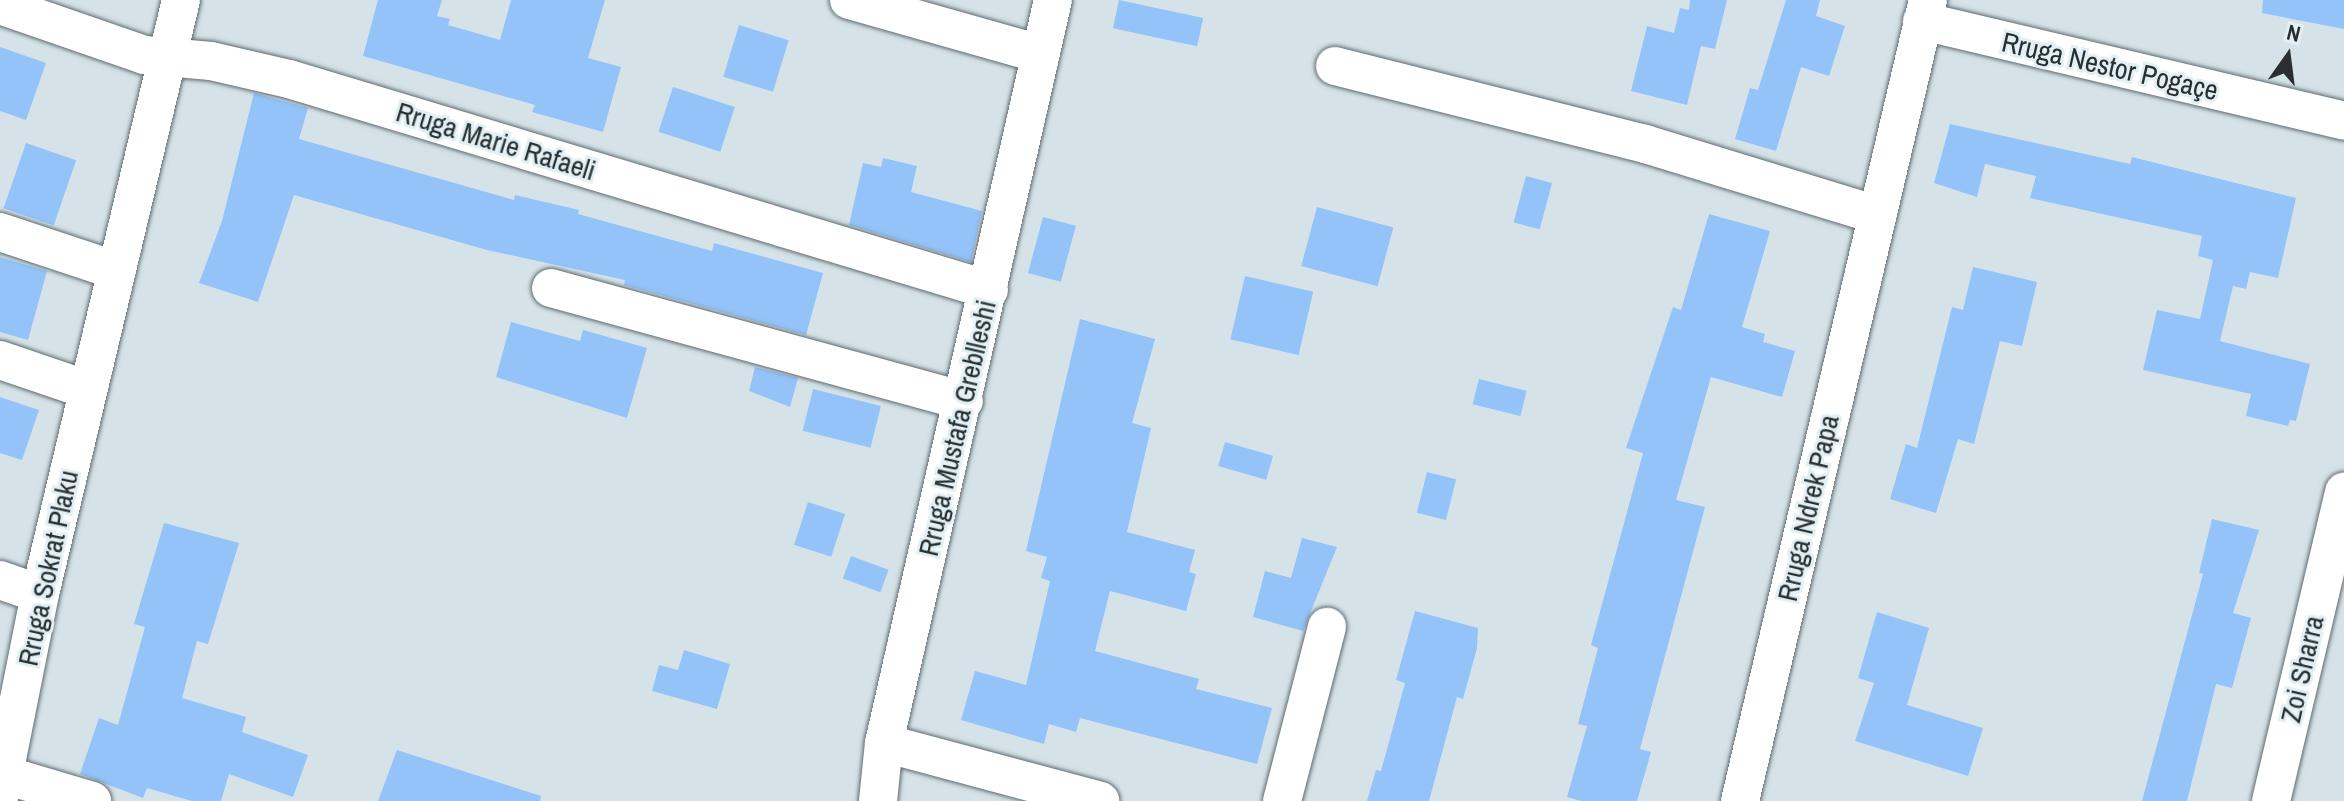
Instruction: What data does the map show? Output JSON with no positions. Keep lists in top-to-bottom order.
{
  "streets": {
    "street": [
      "Rruga Nestor Pogaçe",
      "Rruga Marie Rafaeli",
      "Rruga Mustafa Greblleshi",
      "Rruga Ndrek Papa",
      "Rruga Sokrat Plaku",
      "Zoi Sharra"
    ]
  },
  "crossings": [
    ["Rruga Nestor Pogaçe", "Rruga Ndrek Papa"],
    ["Rruga Marie Rafaeli", "Rruga Mustafa Greblleshi"],
    ["Rruga Marie Rafaeli", "Rruga Sokrat Plaku"]
  ],
  "north": "top"
}
